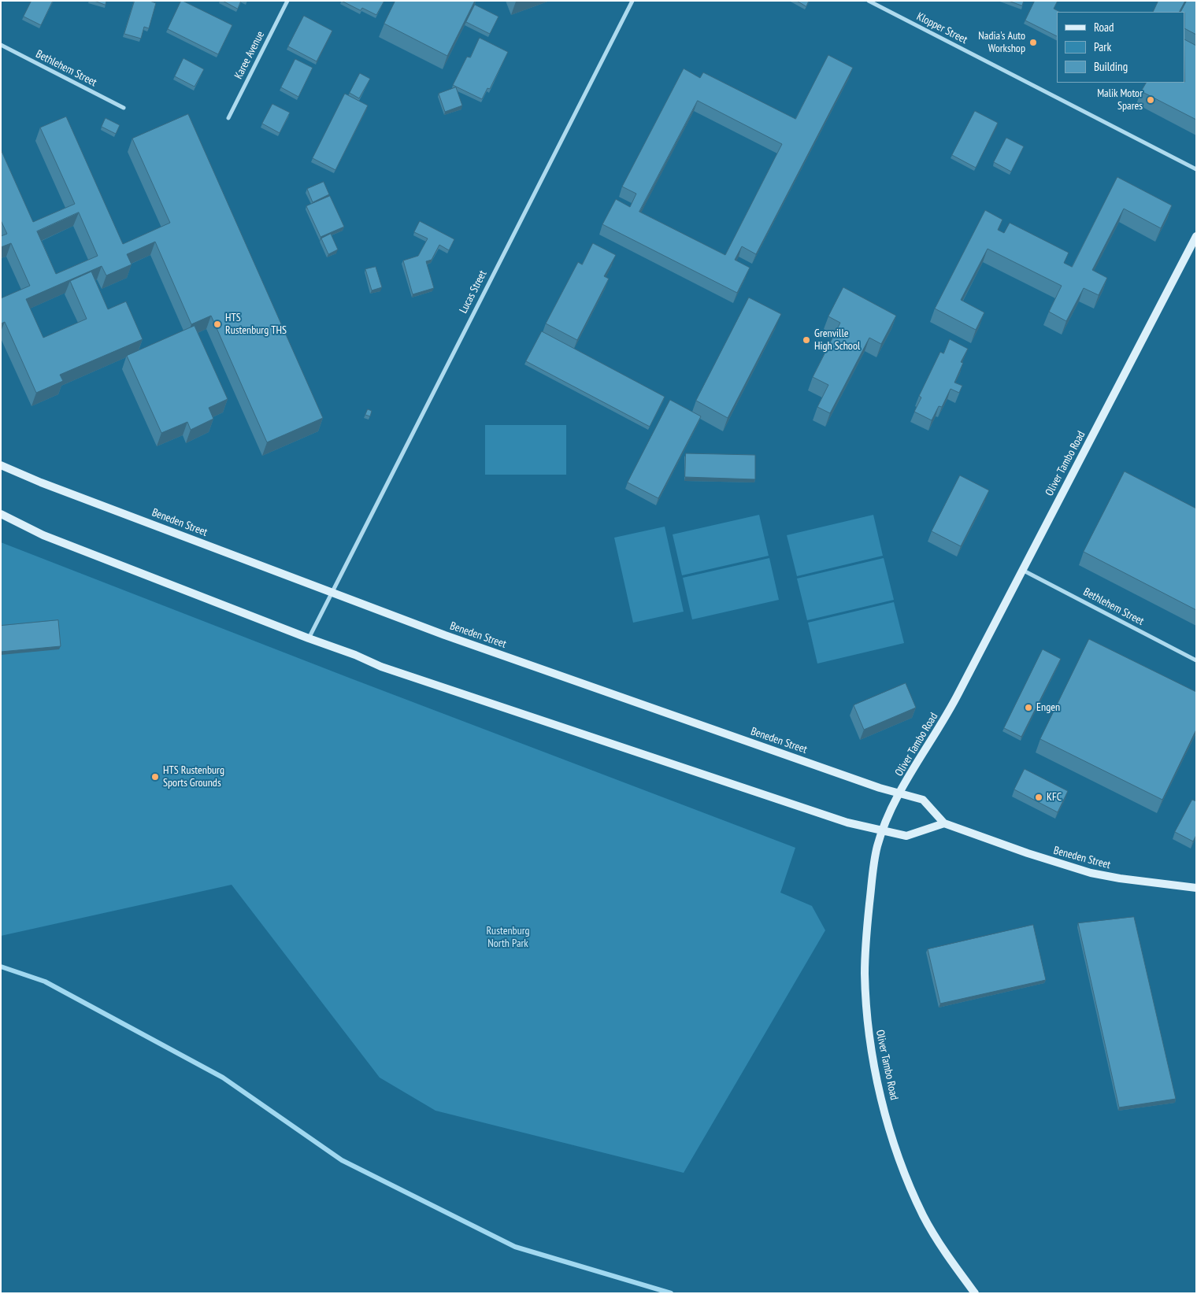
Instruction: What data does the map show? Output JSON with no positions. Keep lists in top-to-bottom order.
{
  "streets": {
    "main road": ["Oliver Tambo Road", "Beneden Street"],
    "street": [
      "Klopper Street",
      "Karee Avenue",
      "Bethlehem Street",
      "Lucas Street"
    ]
  },
  "crossings": [
    ["Bethlehem Street", "Oliver Tambo Road"],
    ["Lucas Street", "Beneden Street"],
    ["Oliver Tambo Road", "Beneden Street"]
  ],
  "parks": ["Rustenburg North Park"],
  "places": [
    "Nadia's Auto Workshop",
    "Malik Motor Spares",
    "HTS Rustenburg THS",
    "Grenville High School",
    "Engen",
    "HTS Rustenburg Sports Grounds",
    "KFC"
  ],
  "legend": ["Road", "Park", "Building"]
}
